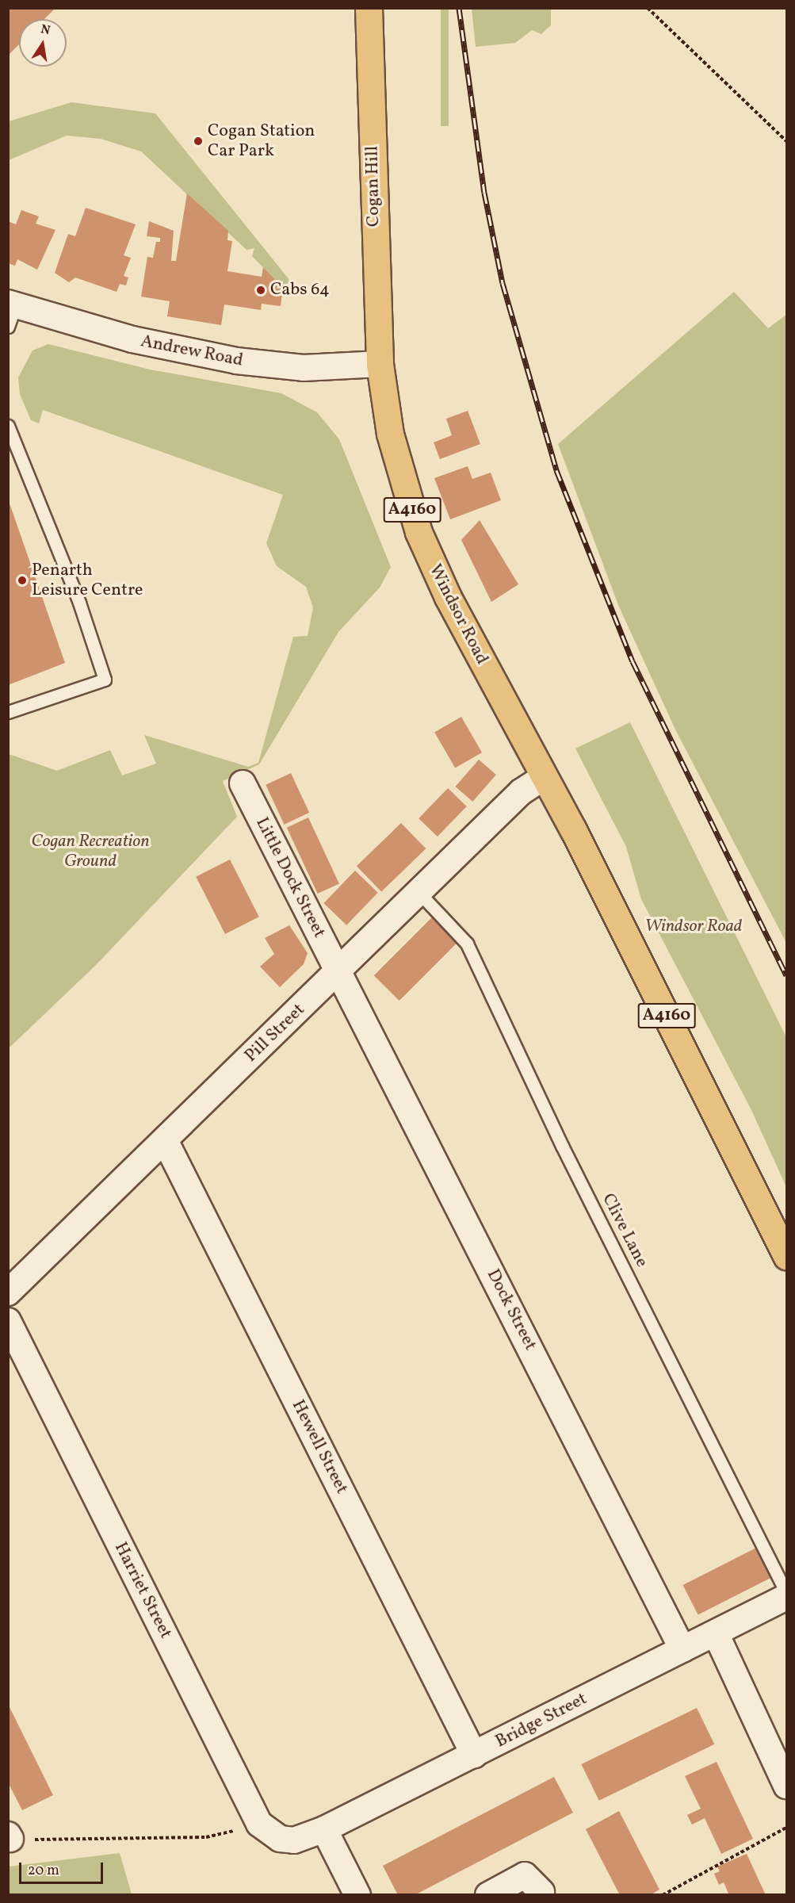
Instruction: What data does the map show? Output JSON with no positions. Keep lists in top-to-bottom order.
{
  "streets": {
    "main road": ["Cogan Hill", "A4160", "Windsor Road"],
    "street": [
      "Andrew Road",
      "Little Dock Street",
      "Pill Street",
      "Dock Street",
      "Hewell Street",
      "Harriet Street",
      "Bridge Street"
    ],
    "lane": ["Clive Lane"]
  },
  "crossings": [
    ["Cogan Hill", "Andrew Road"],
    ["Cogan Hill", "Windsor Road"],
    ["Andrew Road", "Windsor Road"],
    ["Windsor Road", "Pill Street"],
    ["Little Dock Street", "Pill Street"],
    ["Little Dock Street", "Dock Street"],
    ["Pill Street", "Clive Lane"],
    ["Pill Street", "Dock Street"],
    ["Pill Street", "Hewell Street"],
    ["Dock Street", "Bridge Street"],
    ["Hewell Street", "Bridge Street"],
    ["Harriet Street", "Bridge Street"]
  ],
  "parks": ["Cogan Recreation Ground", "Windsor Road"],
  "places": ["Cogan Station Car Park", "Cabs 64", "Penarth Leisure Centre"],
  "scale_bar": "20 m",
  "north": "top"
}
